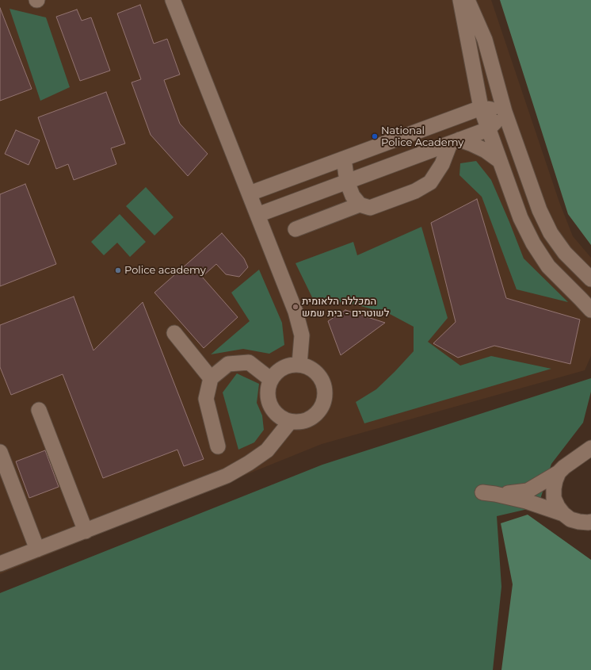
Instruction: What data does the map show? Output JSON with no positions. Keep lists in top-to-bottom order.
{
  "places": ["National Police Academy", "Police academy", "המכללה הלאומית לשוטרים - בית שמש"]
}
